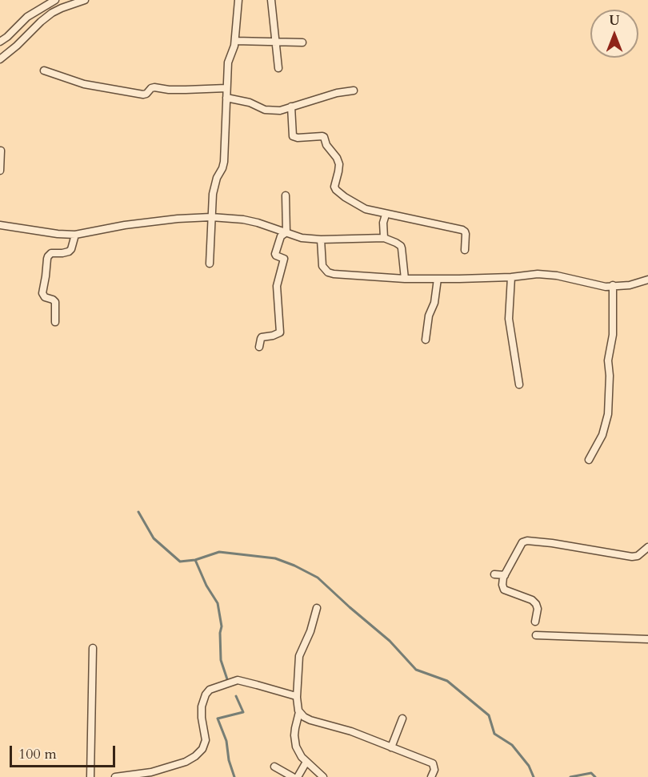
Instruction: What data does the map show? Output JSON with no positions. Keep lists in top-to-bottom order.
{
  "scale_bar": "100 m",
  "north": "top"
}
